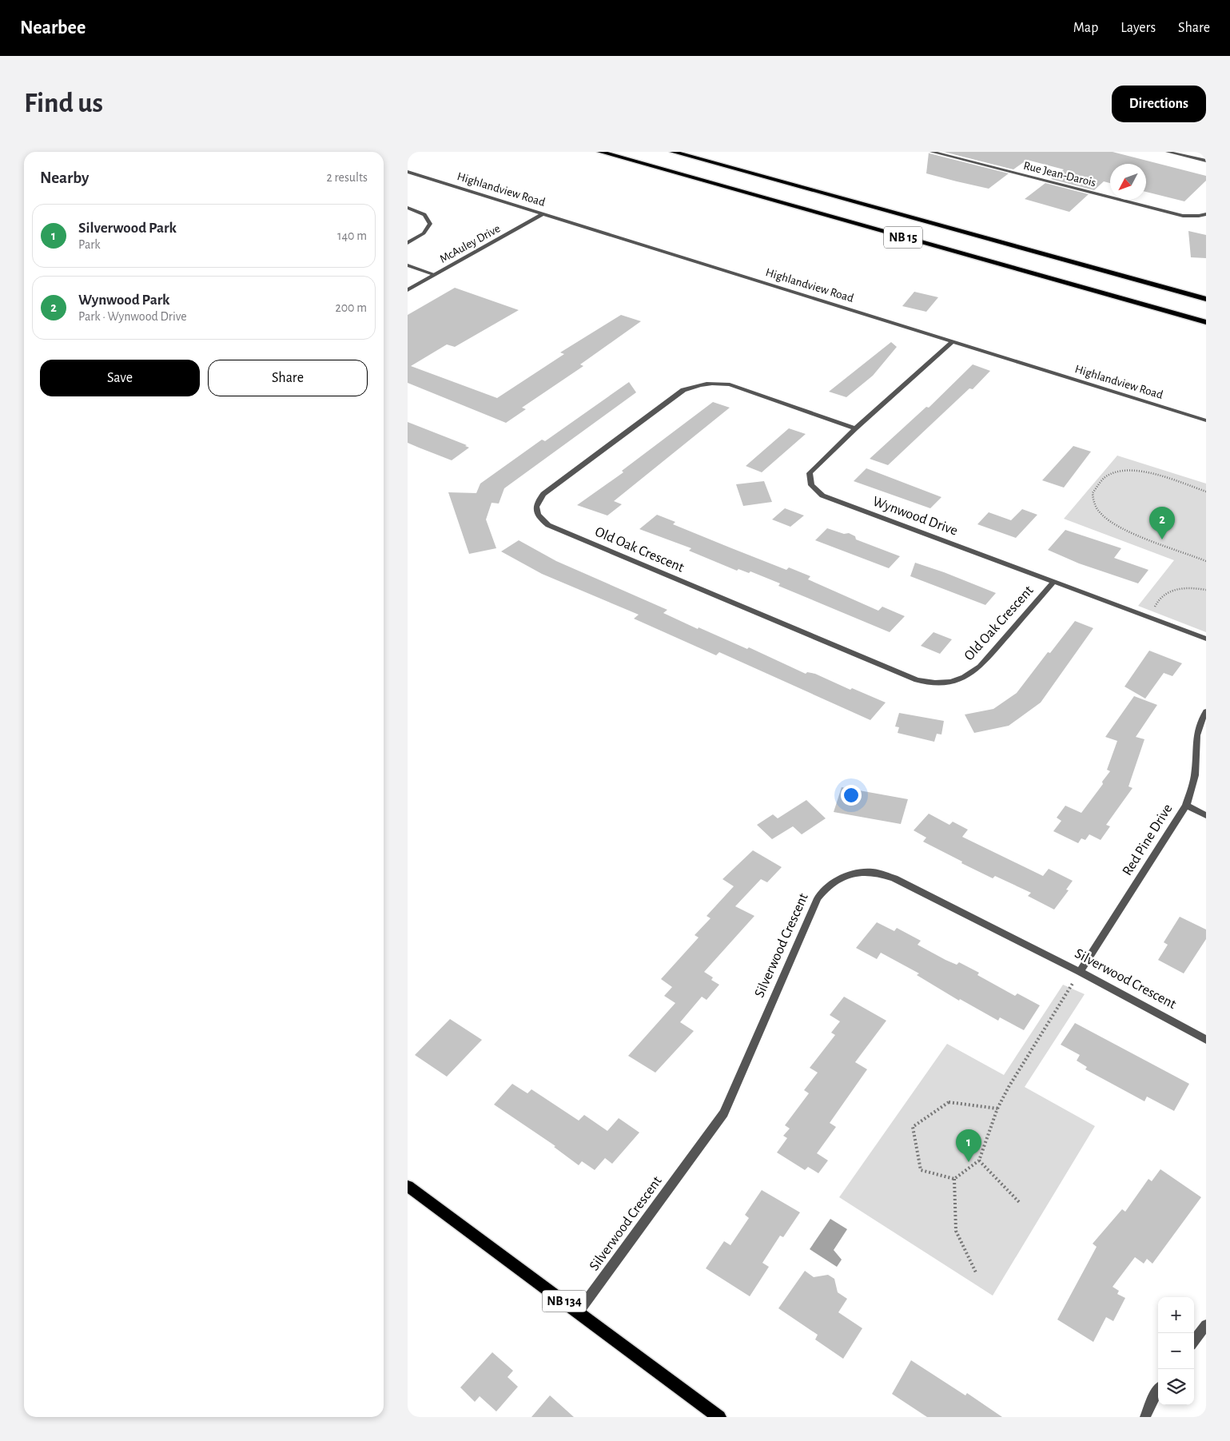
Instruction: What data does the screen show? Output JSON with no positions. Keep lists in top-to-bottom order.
{
  "streets": {
    "highway": ["NB 15"],
    "main road": ["NB 134"],
    "street": [
      "Rue Jean-Darois",
      "Highlandview Road",
      "McAuley Drive",
      "Wynwood Drive",
      "Old Oak Crescent",
      "Red Pine Drive",
      "Silverwood Crescent"
    ]
  },
  "crossings": [
    ["Highlandview Road", "McAuley Drive"],
    ["Highlandview Road", "Wynwood Drive"],
    ["Wynwood Drive", "Old Oak Crescent"],
    ["Red Pine Drive", "Silverwood Crescent"],
    ["Silverwood Crescent", "NB 134"]
  ],
  "north": "bottom left",
  "page": {
    "header": "Nearbee",
    "nav": ["Map", "Layers", "Share"],
    "buttons": [
      "Directions",
      ["Save", "Share"]
    ],
    "title": "Find us",
    "heading": ["Nearby", "2 results"],
    "list": [
      {
        "mark": "1",
        "name": "Silverwood Park",
        "note": "Park",
        "value": "140 m"
      },
      {
        "mark": "2",
        "name": "Wynwood Park",
        "note": "Park · Wynwood Drive",
        "value": "200 m"
      }
    ],
    "pins": ["2", "1"],
    "map_buttons": ["+", "−"]
  }
}
